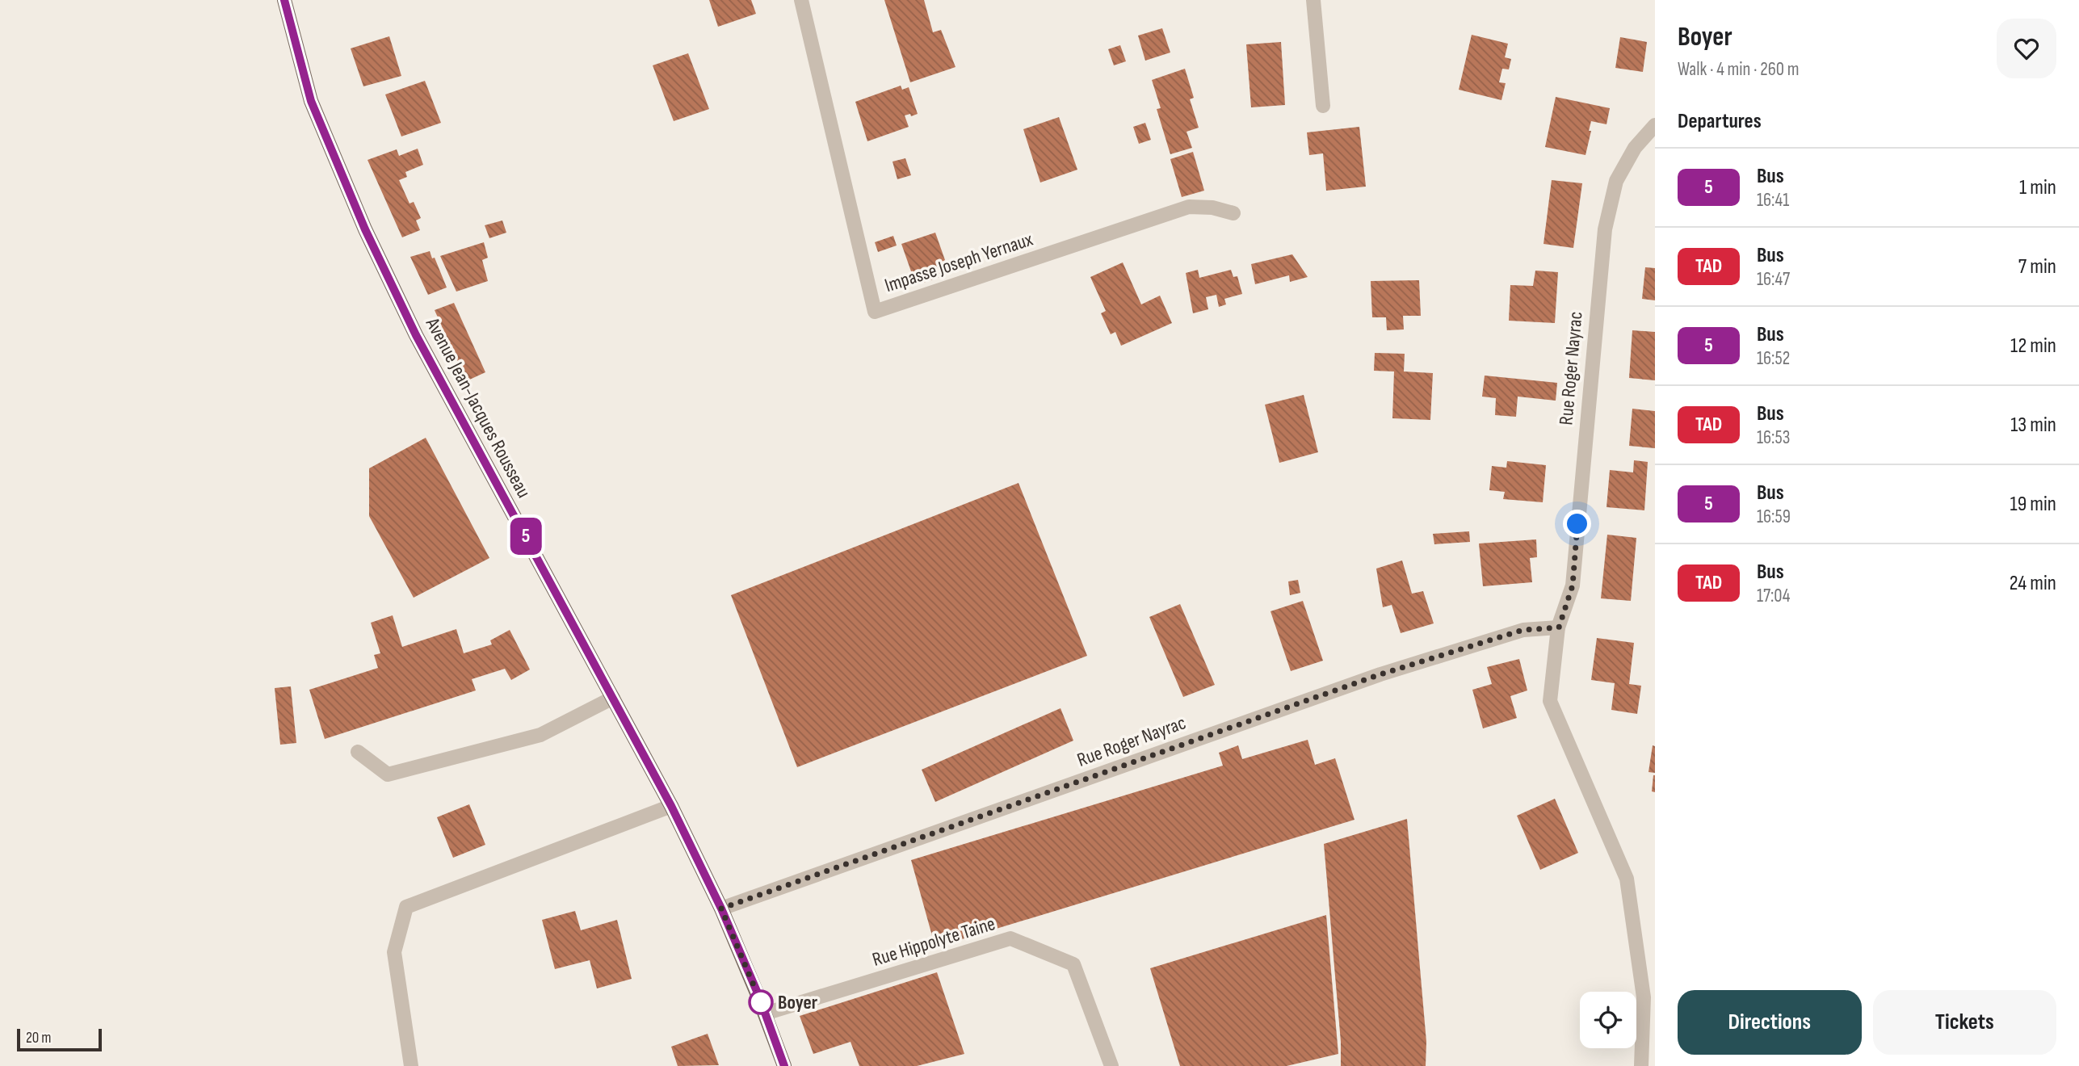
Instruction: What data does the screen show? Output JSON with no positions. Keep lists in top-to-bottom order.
{
  "streets": {
    "main road": ["Avenue Jean-Jacques Rousseau"],
    "street": ["Impasse Joseph Yernaux", "Rue Roger Nayrac", "Rue Hippolyte Taine"]
  },
  "crossings": [
    ["Rue Roger Nayrac", "Avenue Jean-Jacques Rousseau"],
    ["Avenue Jean-Jacques Rousseau", "Rue Hippolyte Taine"]
  ],
  "places": ["Boyer"],
  "lines": ["bus line 5"],
  "scale_bar": "20 m",
  "page": {
    "on_map": "5",
    "heading": [
      ["Boyer", "Walk · 4 min · 260 m"],
      "Departures"
    ],
    "list": [
      {
        "mark": "5",
        "name": "Bus",
        "note": "16:41",
        "value": "1 min"
      },
      {
        "mark": "TAD",
        "name": "Bus",
        "note": "16:47",
        "value": "7 min"
      },
      {
        "mark": "5",
        "name": "Bus",
        "note": "16:52",
        "value": "12 min"
      },
      {
        "mark": "TAD",
        "name": "Bus",
        "note": "16:53",
        "value": "13 min"
      },
      {
        "mark": "5",
        "name": "Bus",
        "note": "16:59",
        "value": "19 min"
      },
      {
        "mark": "TAD",
        "name": "Bus",
        "note": "17:04",
        "value": "24 min"
      }
    ],
    "buttons": ["Directions", "Tickets"],
    "scale": "20 m"
  }
}
